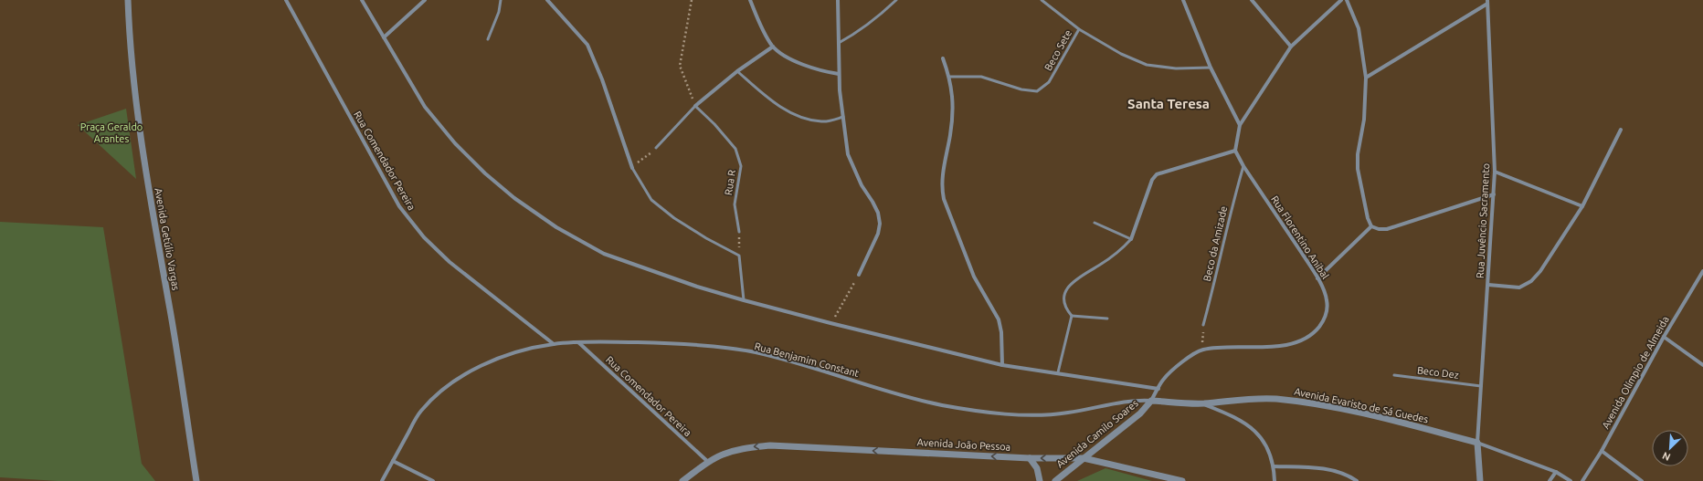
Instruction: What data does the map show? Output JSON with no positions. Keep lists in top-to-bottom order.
{
  "streets": {
    "street": [
      "Rua Comendador Pereira",
      "Rua Juvêncio Sacramento",
      "Rua Florentino Anibal",
      "Avenida Getúlio Vargas",
      "Rua Benjamim Constant",
      "Avenida Olímpio de Almeida",
      "Avenida Evaristo de Sá Guedes",
      "Avenida Camilo Soares",
      "Avenida João Pessoa"
    ],
    "lane": [
      "Beco Sete",
      "Rua R",
      "Beco da Amizade",
      "Beco Dez"
    ]
  },
  "crossings": [
    ["Rua Comendador Pereira", "Rua Benjamim Constant"],
    ["Rua Comendador Pereira", "Avenida João Pessoa"],
    ["Rua Juvêncio Sacramento", "Beco Dez"],
    ["Rua Juvêncio Sacramento", "Avenida Evaristo de Sá Guedes"],
    ["Rua Florentino Anibal", "Beco da Amizade"],
    ["Rua Florentino Anibal", "Rua Benjamim Constant"],
    ["Rua Florentino Anibal", "Avenida Evaristo de Sá Guedes"],
    ["Rua Florentino Anibal", "Avenida Camilo Soares"],
    ["Rua Benjamim Constant", "Avenida Evaristo de Sá Guedes"],
    ["Rua Benjamim Constant", "Avenida Camilo Soares"],
    ["Avenida Evaristo de Sá Guedes", "Avenida Camilo Soares"],
    ["Avenida Camilo Soares", "Avenida João Pessoa"]
  ],
  "one_way": ["Avenida João Pessoa"],
  "districts": ["Santa Teresa"],
  "parks": ["Praça Geraldo Arantes"],
  "north": "bottom left"
}
